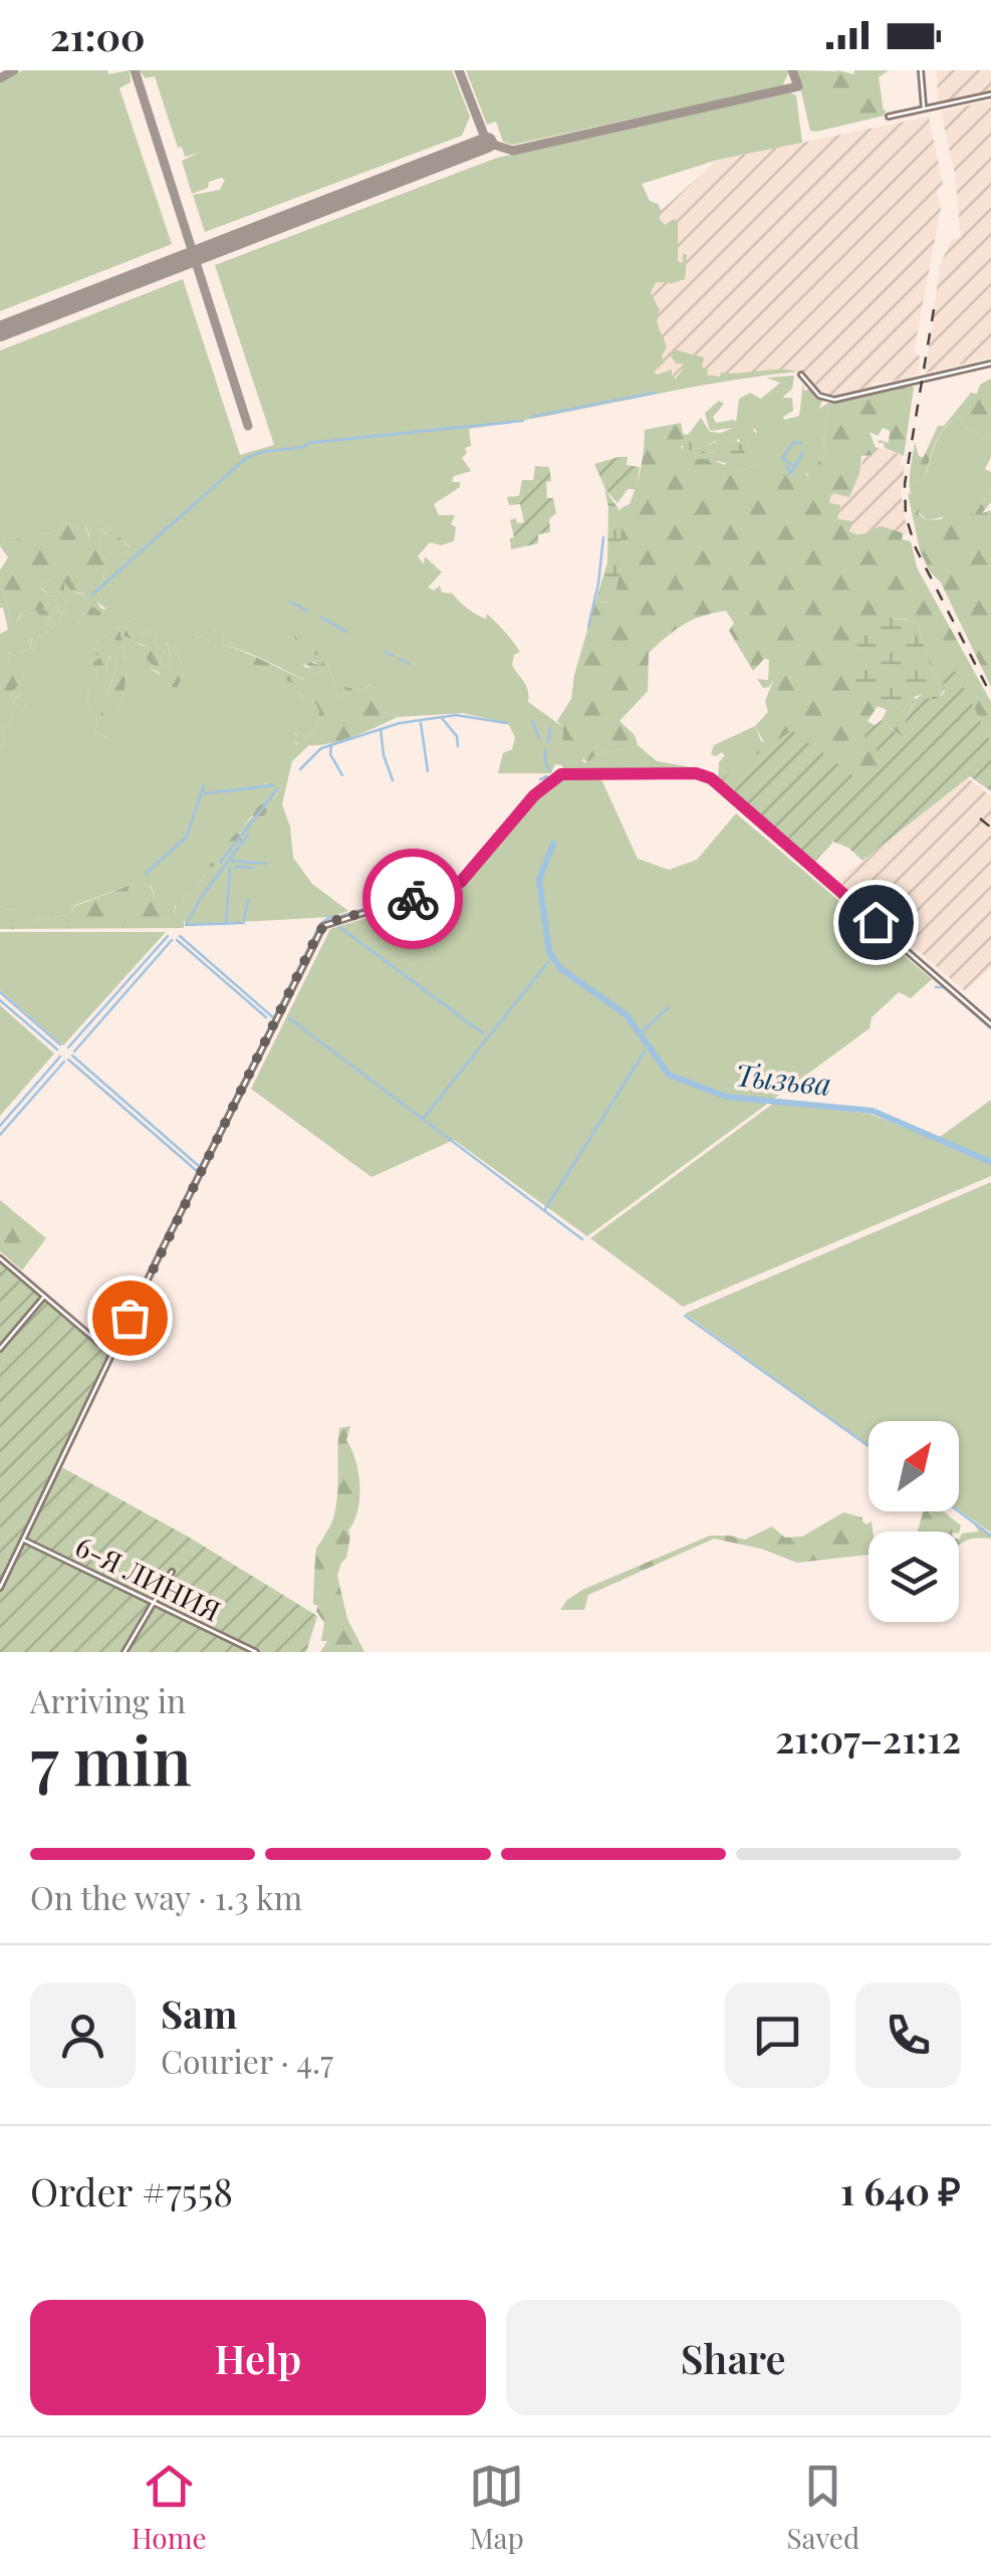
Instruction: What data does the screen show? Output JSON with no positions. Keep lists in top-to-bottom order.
{
  "streets": {
    "street": ["6-Я ЛИНИЯ"]
  },
  "water": ["Тызьва"],
  "north": "top right",
  "page": {
    "status": "21:00",
    "heading": ["7 min", "Arriving in", "21:07–21:12"],
    "panel": [
      "Sam",
      "Courier · 4.7",
      "Order #7558",
      "1 640 ₽"
    ],
    "bar": "On the way · 1.3 km",
    "buttons": ["Help", "Share"],
    "tabs": ["Home", "Map", "Saved"]
  }
}
